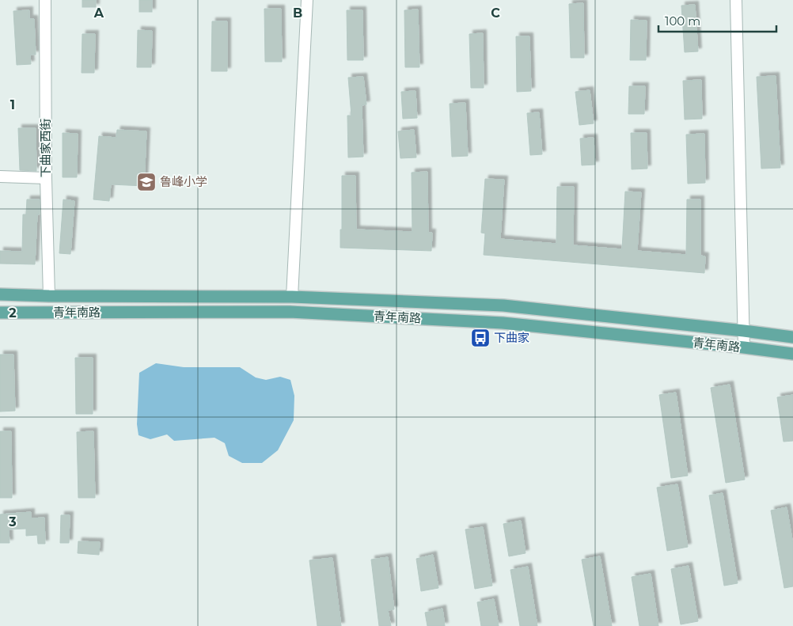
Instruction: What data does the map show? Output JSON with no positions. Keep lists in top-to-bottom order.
{
  "streets": {
    "main road": ["青年南路"],
    "street": ["下曲家西街"]
  },
  "crossings": [
    ["下曲家西街", "青年南路"]
  ],
  "places": {
    "school or university": ["鲁峰小学"],
    "bus stop": ["下曲家"]
  },
  "scale_bar": "100 m",
  "grid": {
    "columns": ["A", "B", "C"],
    "rows": ["1", "2", "3"]
  }
}
